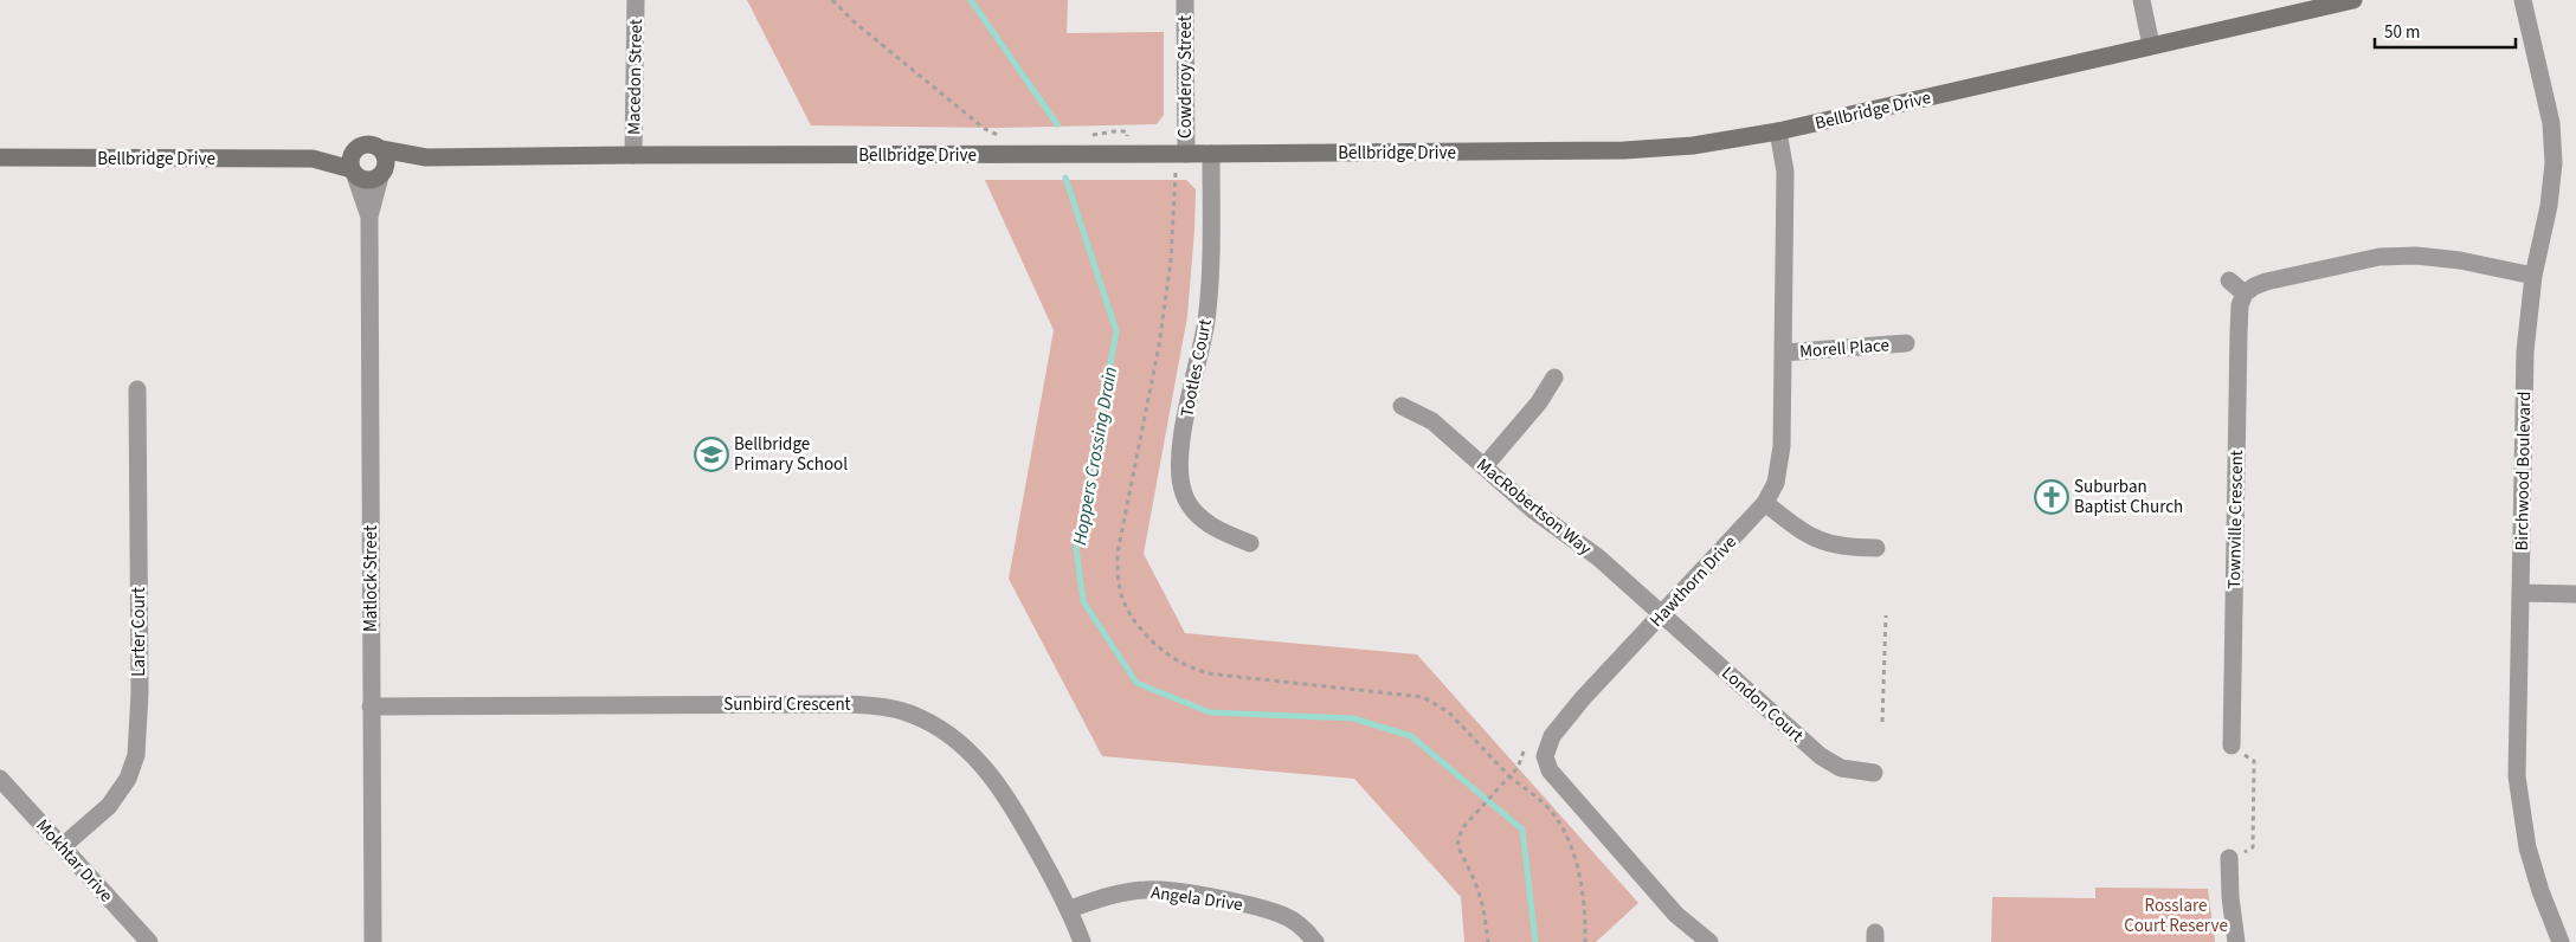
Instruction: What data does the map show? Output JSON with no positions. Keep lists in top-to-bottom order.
{
  "streets": {
    "street": [
      "Macedon Street",
      "Cowderoy Street",
      "Bellbridge Drive",
      "Morell Place",
      "Tootles Court",
      "Birchwood Boulevard",
      "MacRobertson Way",
      "Townville Crescent",
      "Matlock Street",
      "Hawthorn Drive",
      "Larter Court",
      "Sunbird Crescent",
      "London Court",
      "Mokhtar Drive",
      "Angela Drive"
    ]
  },
  "crossings": [
    ["Macedon Street", "Bellbridge Drive"],
    ["Cowderoy Street", "Bellbridge Drive"],
    ["Bellbridge Drive", "Tootles Court"],
    ["Bellbridge Drive", "Matlock Street"],
    ["Bellbridge Drive", "Hawthorn Drive"],
    ["Morell Place", "Hawthorn Drive"],
    ["MacRobertson Way", "Hawthorn Drive"],
    ["MacRobertson Way", "London Court"],
    ["Matlock Street", "Sunbird Crescent"],
    ["Hawthorn Drive", "London Court"],
    ["Larter Court", "Mokhtar Drive"],
    ["Sunbird Crescent", "Angela Drive"]
  ],
  "water": ["Hoppers Crossing Drain"],
  "parks": ["Rosslare Court Reserve"],
  "places": {
    "school or university": ["Bellbridge Primary School"],
    "church": ["Suburban Baptist Church"]
  },
  "scale_bar": "50 m"
}
